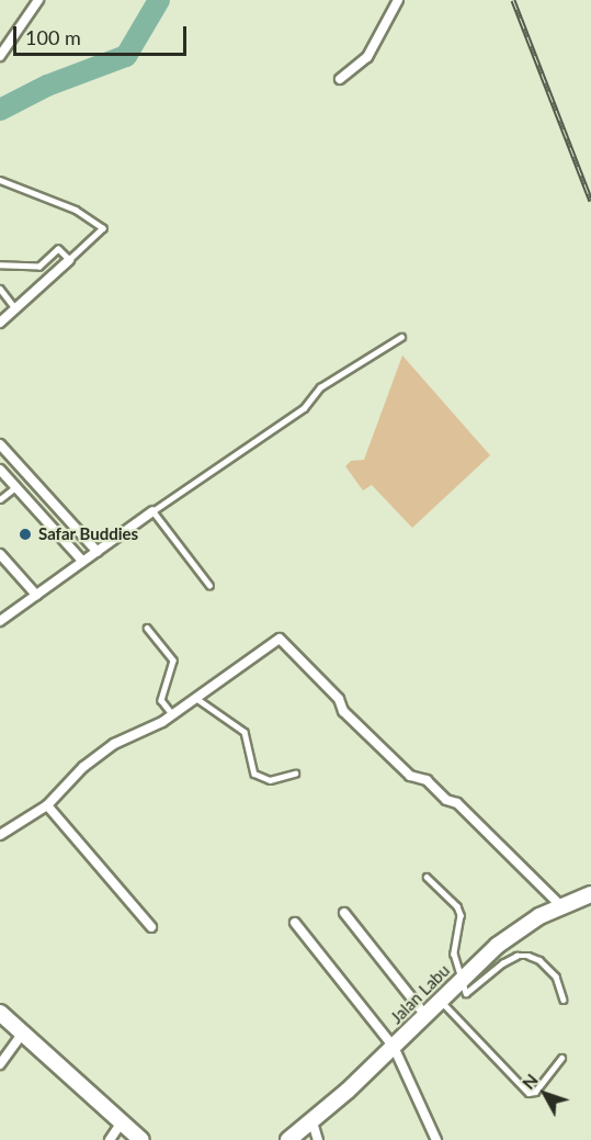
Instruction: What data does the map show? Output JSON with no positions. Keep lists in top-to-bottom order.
{
  "streets": {
    "main road": ["Jalan Labu"]
  },
  "places": ["Safar Buddies"],
  "scale_bar": "100 m",
  "north": "top left"
}
